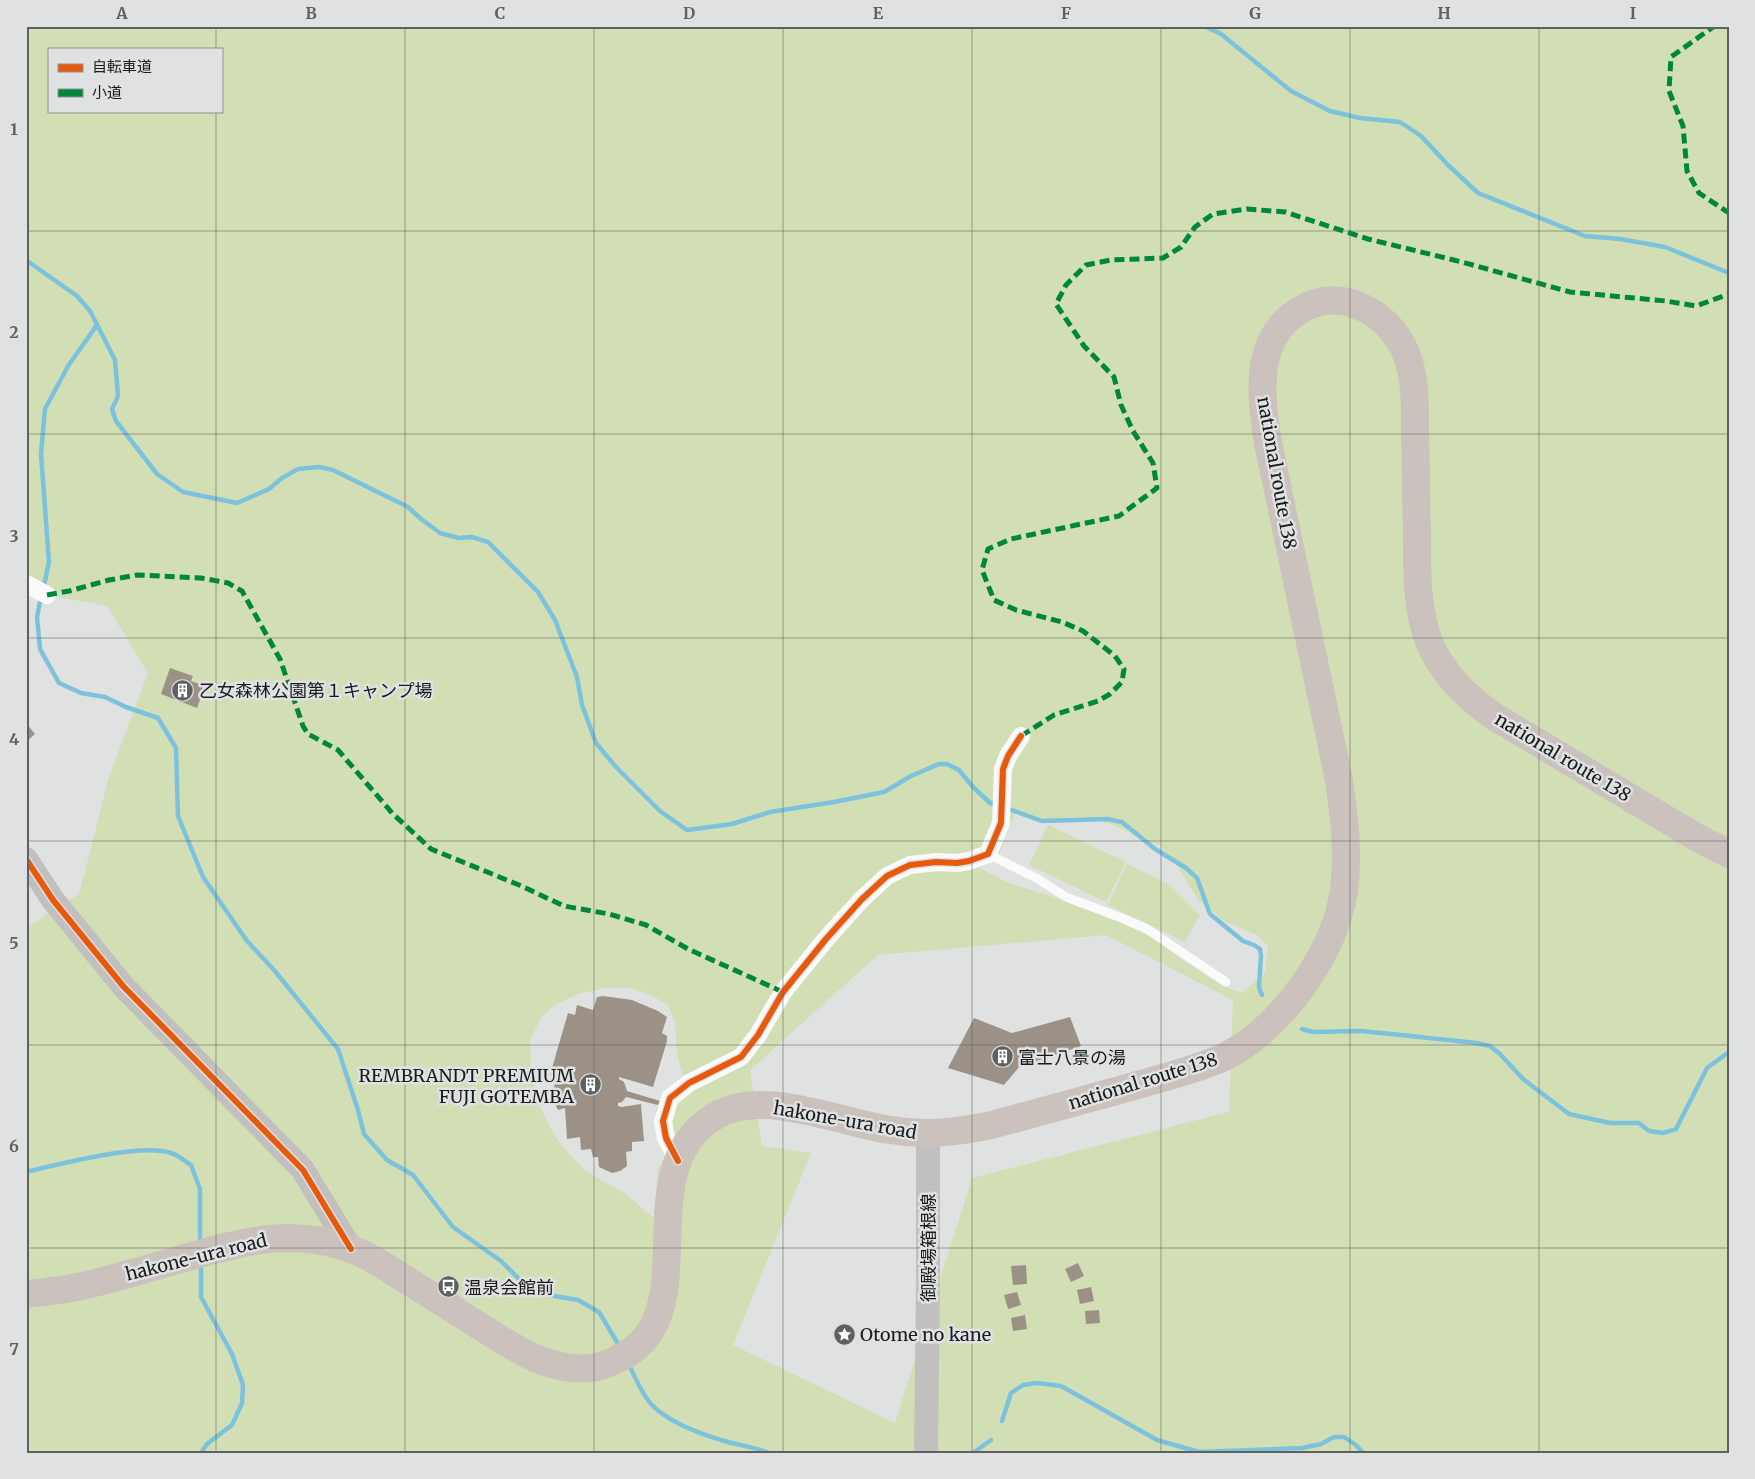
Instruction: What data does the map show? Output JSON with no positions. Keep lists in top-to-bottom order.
{
  "streets": {
    "highway": ["national route 138", "hakone-ura road"],
    "street": ["御殿場箱根線"]
  },
  "crossings": [
    ["national route 138", "hakone-ura road"],
    ["national route 138", "御殿場箱根線"],
    ["hakone-ura road", "御殿場箱根線"]
  ],
  "places": {
    "building": ["乙女森林公園第１キャンプ場", "富士八景の湯", "REMBRANDT PREMIUM FUJI GOTEMBA"],
    "bus stop": ["温泉会館前"],
    "place": ["Otome no kane"]
  },
  "legend": ["自転車道", "小道"],
  "grid": {
    "columns": [
      "A",
      "B",
      "C",
      "D",
      "E",
      "F",
      "G",
      "H",
      "I"
    ],
    "rows": [
      "1",
      "2",
      "3",
      "4",
      "5",
      "6",
      "7"
    ]
  }
}
